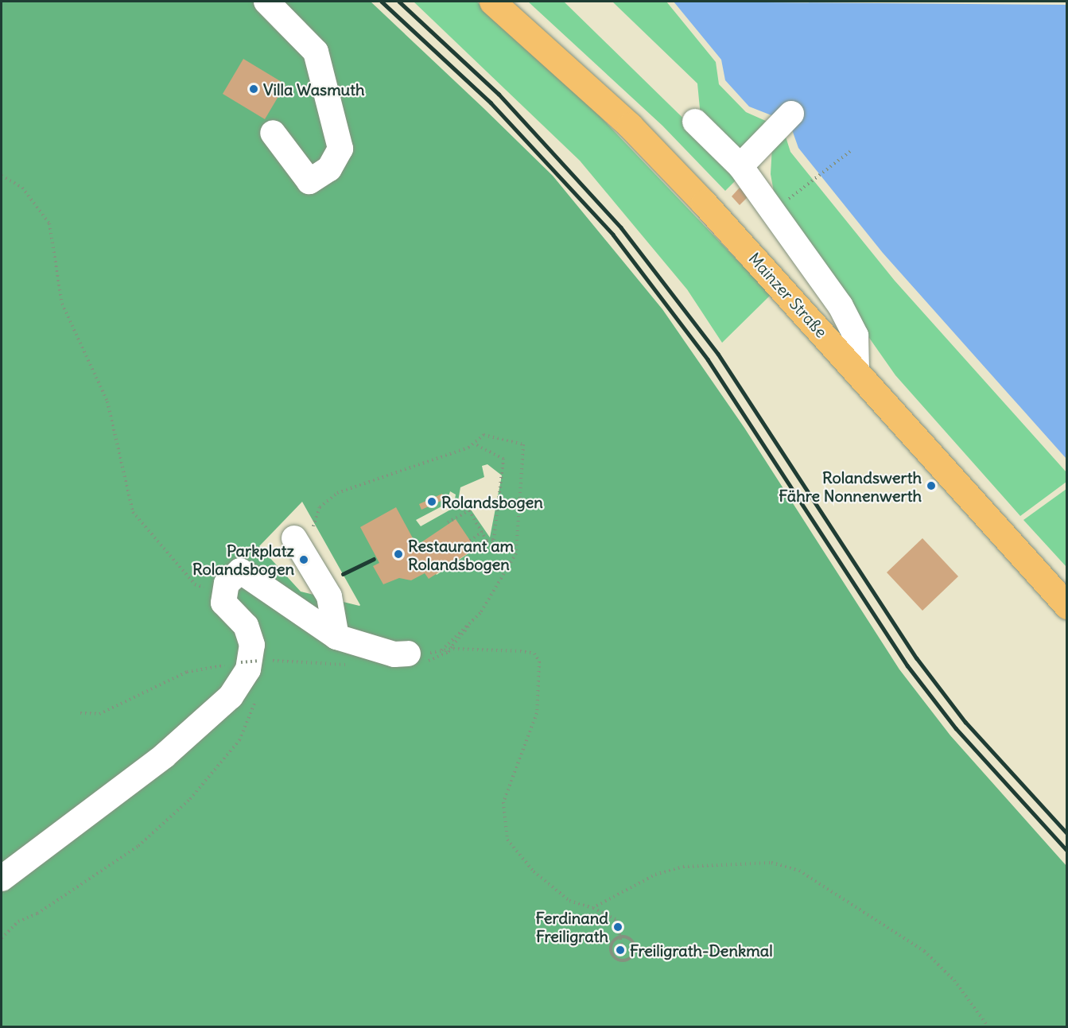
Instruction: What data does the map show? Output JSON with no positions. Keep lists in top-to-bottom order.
{
  "streets": {
    "main road": ["Mainzer Straße"]
  },
  "places": [
    "Villa Wasmuth",
    "Rolandswerth Fähre Nonnenwerth",
    "Rolandsbogen",
    "Restaurant am Rolandsbogen",
    "Parkplatz Rolandsbogen",
    "Ferdinand Freiligrath",
    "Freiligrath-Denkmal"
  ]
}
